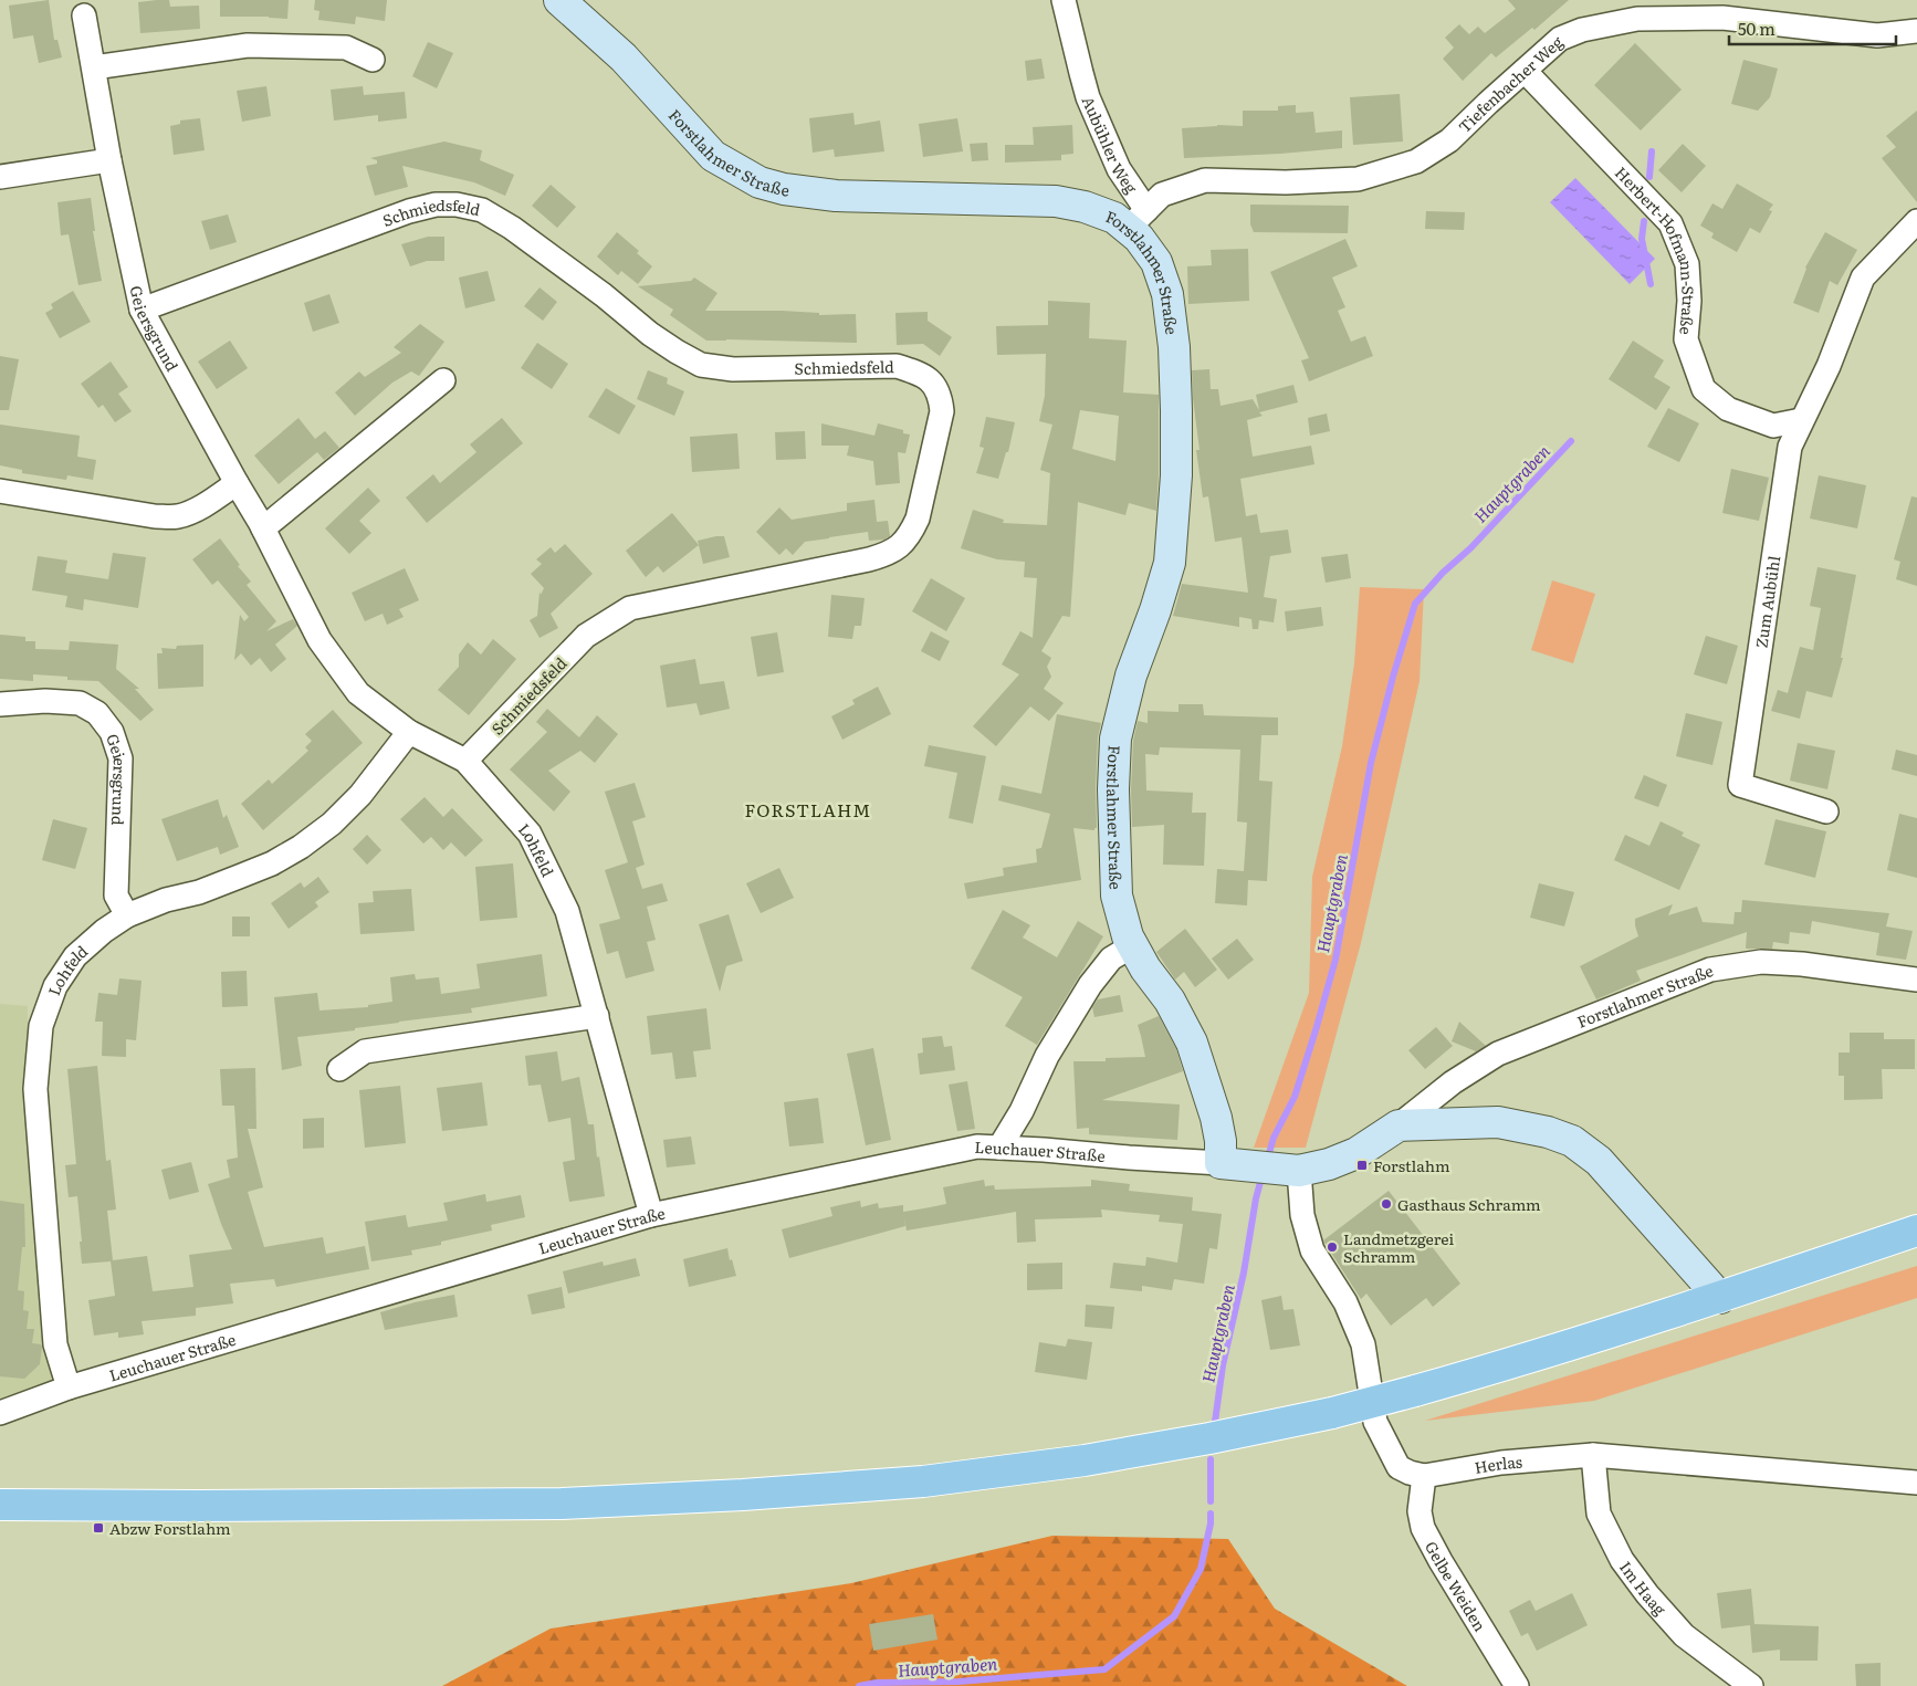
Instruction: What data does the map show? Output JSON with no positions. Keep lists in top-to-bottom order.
{
  "streets": {
    "street": [
      "Tiefenbacher Weg",
      "Aubühler Weg",
      "Forstlahmer Straße",
      "Schmiedsfeld",
      "Herbert-Hofmann-Straße",
      "Geiersgrund",
      "Zum Aubühl",
      "Lohfeld",
      "Leuchauer Straße",
      "Herlas",
      "Gelbe Weiden",
      "Im Haag"
    ]
  },
  "crossings": [
    ["Tiefenbacher Weg", "Aubühler Weg"],
    ["Tiefenbacher Weg", "Forstlahmer Straße"],
    ["Tiefenbacher Weg", "Herbert-Hofmann-Straße"],
    ["Aubühler Weg", "Forstlahmer Straße"],
    ["Forstlahmer Straße", "Leuchauer Straße"],
    ["Forstlahmer Straße", "Herlas"],
    ["Schmiedsfeld", "Geiersgrund"],
    ["Schmiedsfeld", "Lohfeld"],
    ["Herbert-Hofmann-Straße", "Zum Aubühl"],
    ["Geiersgrund", "Lohfeld"],
    ["Lohfeld", "Leuchauer Straße"],
    ["Herlas", "Gelbe Weiden"],
    ["Herlas", "Im Haag"]
  ],
  "districts": ["FORSTLAHM"],
  "water": ["Hauptgraben"],
  "places": {
    "transit": ["Forstlahm", "Abzw Forstlahm"],
    "other": ["Gasthaus Schramm", "Landmetzgerei Schramm"]
  },
  "scale_bar": "50 m"
}
